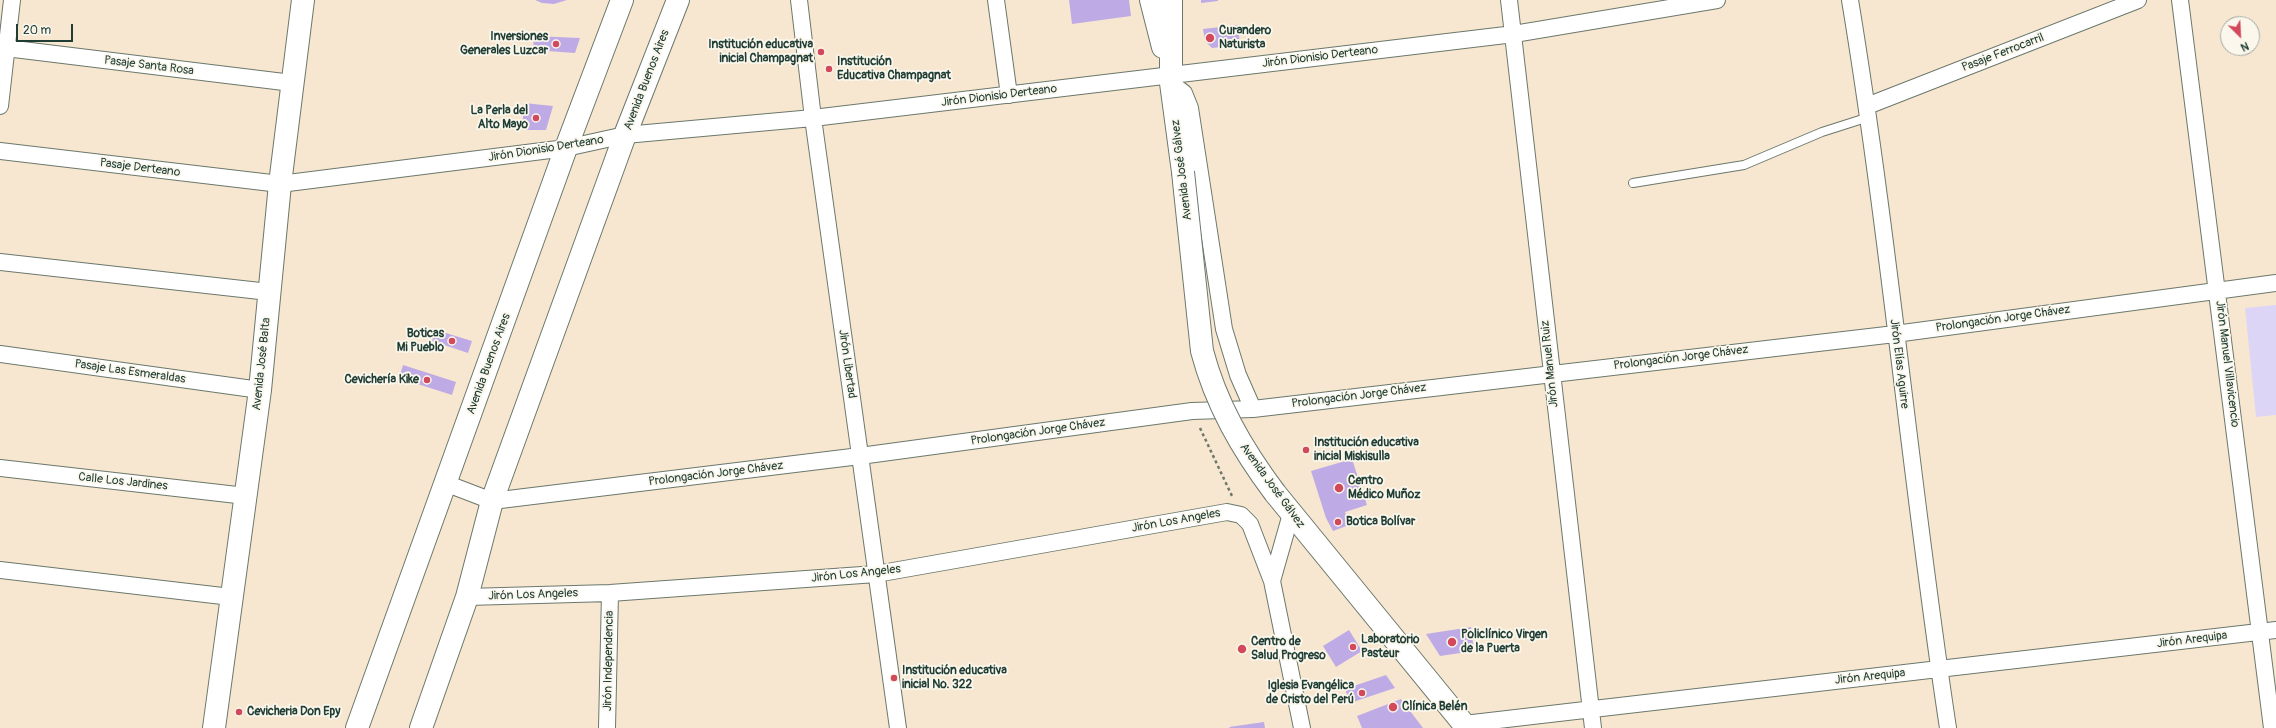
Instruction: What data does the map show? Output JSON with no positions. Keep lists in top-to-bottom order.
{
  "streets": {
    "main road": ["Avenida Buenos Aires", "Avenida José Gálvez", "Avenida José Balta"],
    "street": [
      "Pasaje Ferrocarril",
      "Jirón Dionisio Derteano",
      "Pasaje Santa Rosa",
      "Pasaje Derteano",
      "Prolongación Jorge Chávez",
      "Jirón Libertad",
      "Jirón Manuel Ruiz",
      "Jirón Elías Aguirre",
      "Jirón Manuel Villavicencio",
      "Pasaje Las Esmeraldas",
      "Calle Los Jardines",
      "Jirón Los Angeles",
      "Jirón Arequipa",
      "Jirón Independencia"
    ]
  },
  "crossings": [
    ["Pasaje Ferrocarril", "Jirón Elías Aguirre"],
    ["Jirón Dionisio Derteano", "Avenida Buenos Aires"],
    ["Jirón Dionisio Derteano", "Pasaje Derteano"],
    ["Jirón Dionisio Derteano", "Avenida José Gálvez"],
    ["Jirón Dionisio Derteano", "Avenida José Balta"],
    ["Jirón Dionisio Derteano", "Jirón Libertad"],
    ["Jirón Dionisio Derteano", "Jirón Manuel Ruiz"],
    ["Pasaje Santa Rosa", "Avenida José Balta"],
    ["Avenida Buenos Aires", "Prolongación Jorge Chávez"],
    ["Avenida Buenos Aires", "Jirón Los Angeles"],
    ["Pasaje Derteano", "Avenida José Balta"],
    ["Avenida José Gálvez", "Jirón Arequipa"],
    ["Prolongación Jorge Chávez", "Jirón Libertad"],
    ["Prolongación Jorge Chávez", "Jirón Manuel Ruiz"],
    ["Prolongación Jorge Chávez", "Jirón Elías Aguirre"],
    ["Prolongación Jorge Chávez", "Jirón Manuel Villavicencio"],
    ["Avenida José Balta", "Pasaje Las Esmeraldas"],
    ["Avenida José Balta", "Calle Los Jardines"],
    ["Jirón Libertad", "Jirón Los Angeles"],
    ["Jirón Manuel Ruiz", "Jirón Arequipa"],
    ["Jirón Elías Aguirre", "Jirón Arequipa"],
    ["Jirón Manuel Villavicencio", "Jirón Arequipa"],
    ["Jirón Los Angeles", "Jirón Independencia"]
  ],
  "places": [
    "Curandero Naturista",
    "Inversiones Generales Luzcar",
    "Institución educativa inicial Champagnat",
    "Institución Educativa Champagnat",
    "La Perla del Alto Mayo",
    "Boticas Mi Pueblo",
    "Cevichería Kike",
    "Institución educativa inicial Miskisulla",
    "Centro Médico Muñoz",
    "Botica Bolívar",
    "Policlínico Virgen de la Puerta",
    "Laboratorio Pasteur",
    "Centro de Salud Progreso",
    "Institución educativa inicial No. 322",
    "Iglesia Evangélica de Cristo del Perú",
    "Clínica Belén",
    "Cevicheria Don Epy"
  ],
  "scale_bar": "20 m",
  "north": "bottom right"
}
